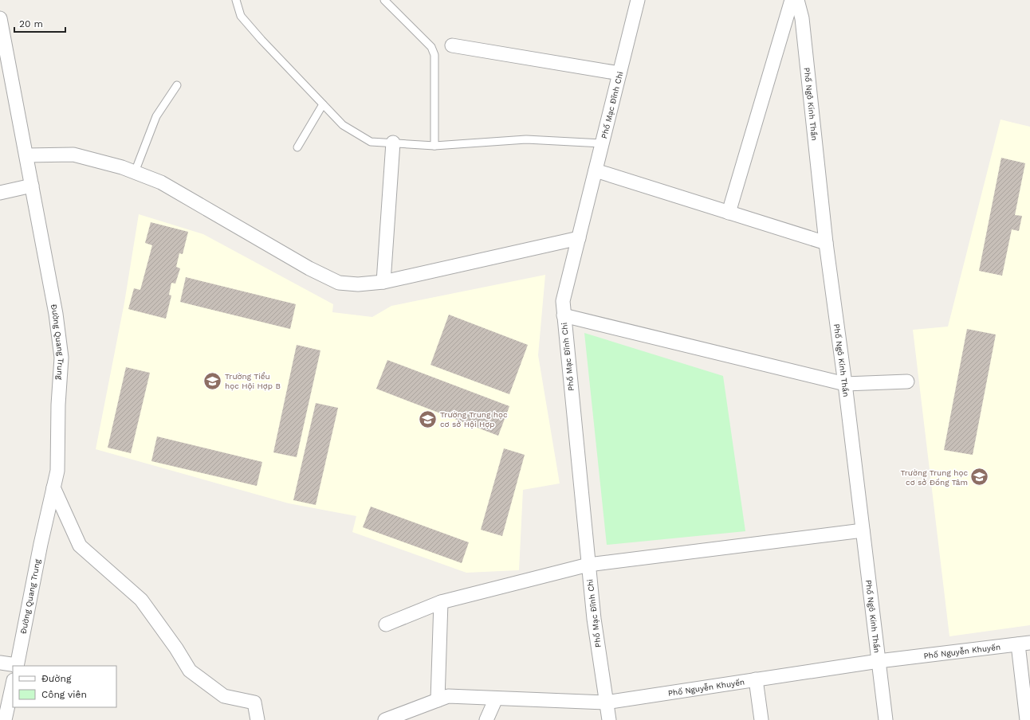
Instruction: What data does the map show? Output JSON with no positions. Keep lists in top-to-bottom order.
{
  "streets": {
    "street": [
      "Phố Ngô Kính Thần",
      "Phố Mạc Đĩnh Chi",
      "Đường Quang Trung",
      "Phố Nguyễn Khuyến"
    ]
  },
  "crossings": [
    ["Phố Ngô Kính Thần", "Phố Nguyễn Khuyến"],
    ["Phố Mạc Đĩnh Chi", "Phố Nguyễn Khuyến"]
  ],
  "places": {
    "school or university": ["Trường Tiểu học Hội Hợp B", "Trường Trung học cơ sở Hội Hợp", "Trường Trung học cơ sở Đồng Tâm"]
  },
  "legend": ["Đường", "Công viên"],
  "scale_bar": "20 m"
}
